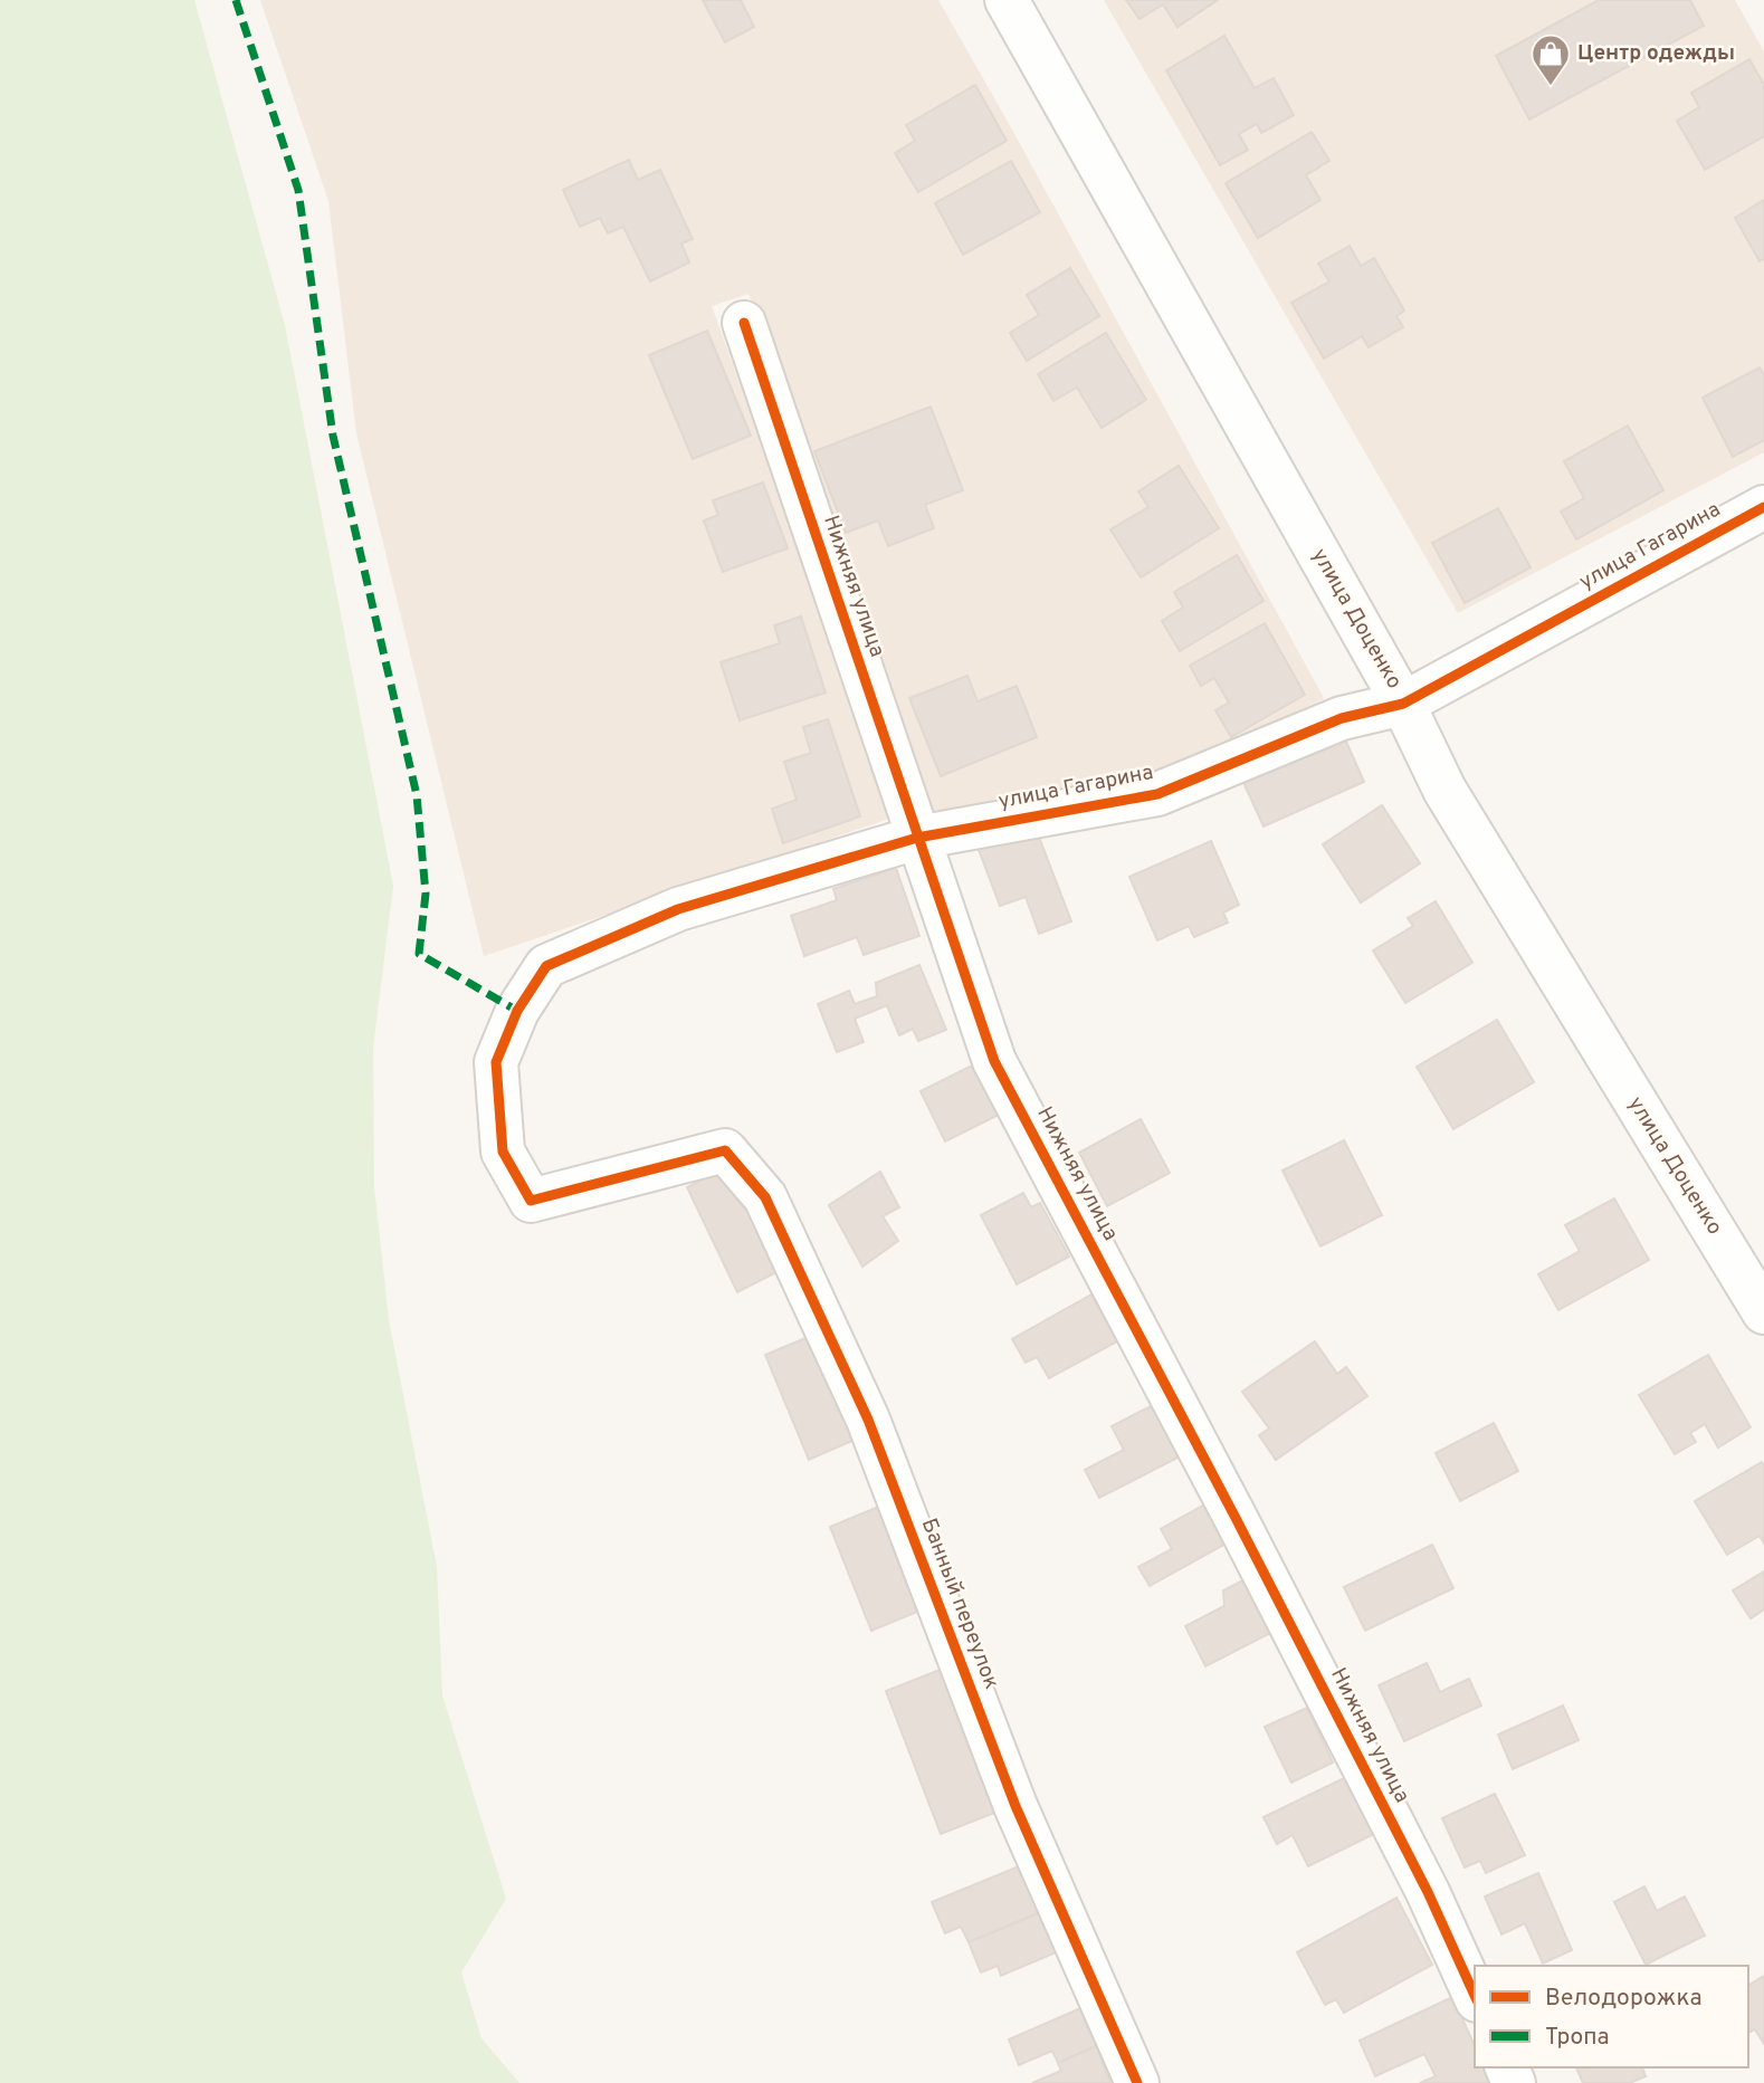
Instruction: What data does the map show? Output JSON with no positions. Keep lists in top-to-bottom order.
{
  "streets": {
    "street": [
      "улица Гагарина",
      "Нижняя улица",
      "улица Доценко",
      "Банный переулок"
    ]
  },
  "crossings": [
    ["улица Гагарина", "Нижняя улица"],
    ["улица Гагарина", "улица Доценко"],
    ["улица Гагарина", "Банный переулок"]
  ],
  "places": {
    "shop": ["Центр одежды"]
  },
  "legend": ["Велодорожка", "Тропа"]
}
